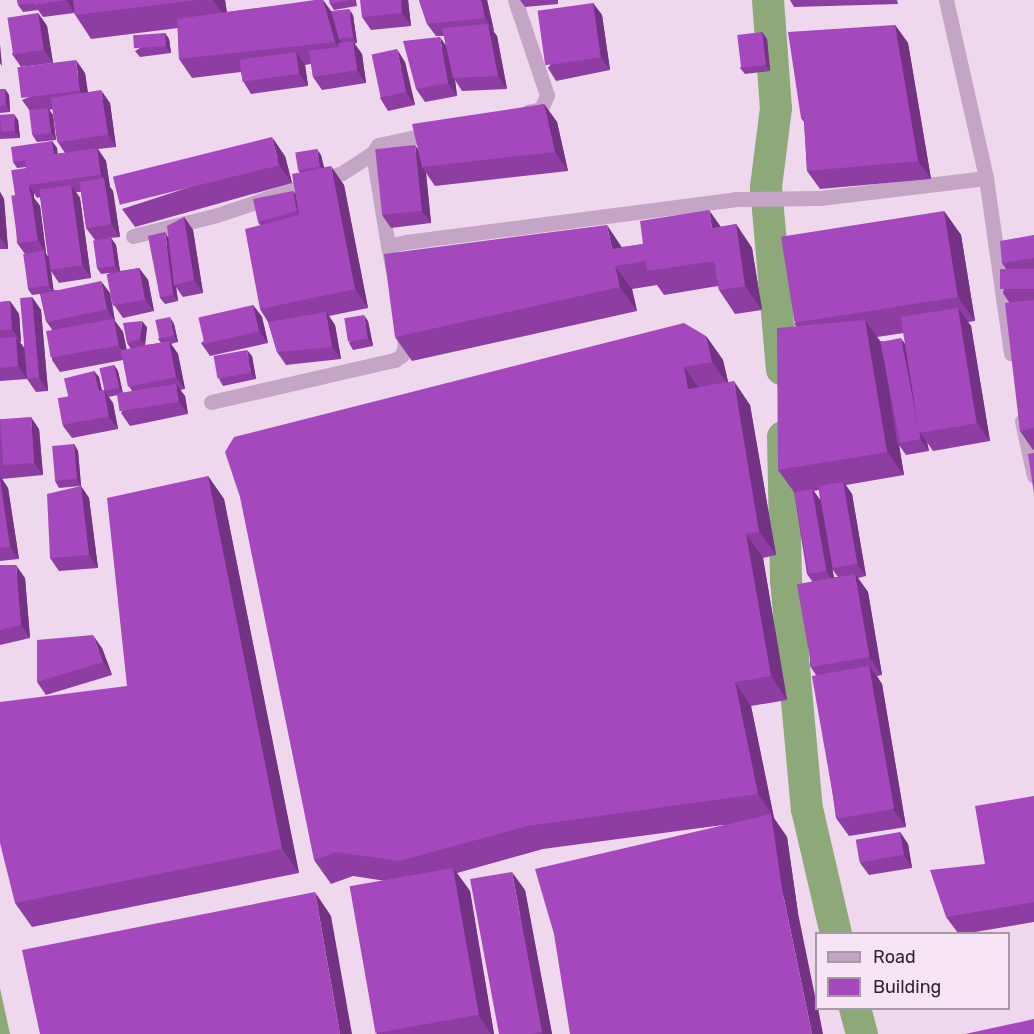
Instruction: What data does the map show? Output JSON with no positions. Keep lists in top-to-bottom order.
{
  "legend": ["Road", "Building"]
}
